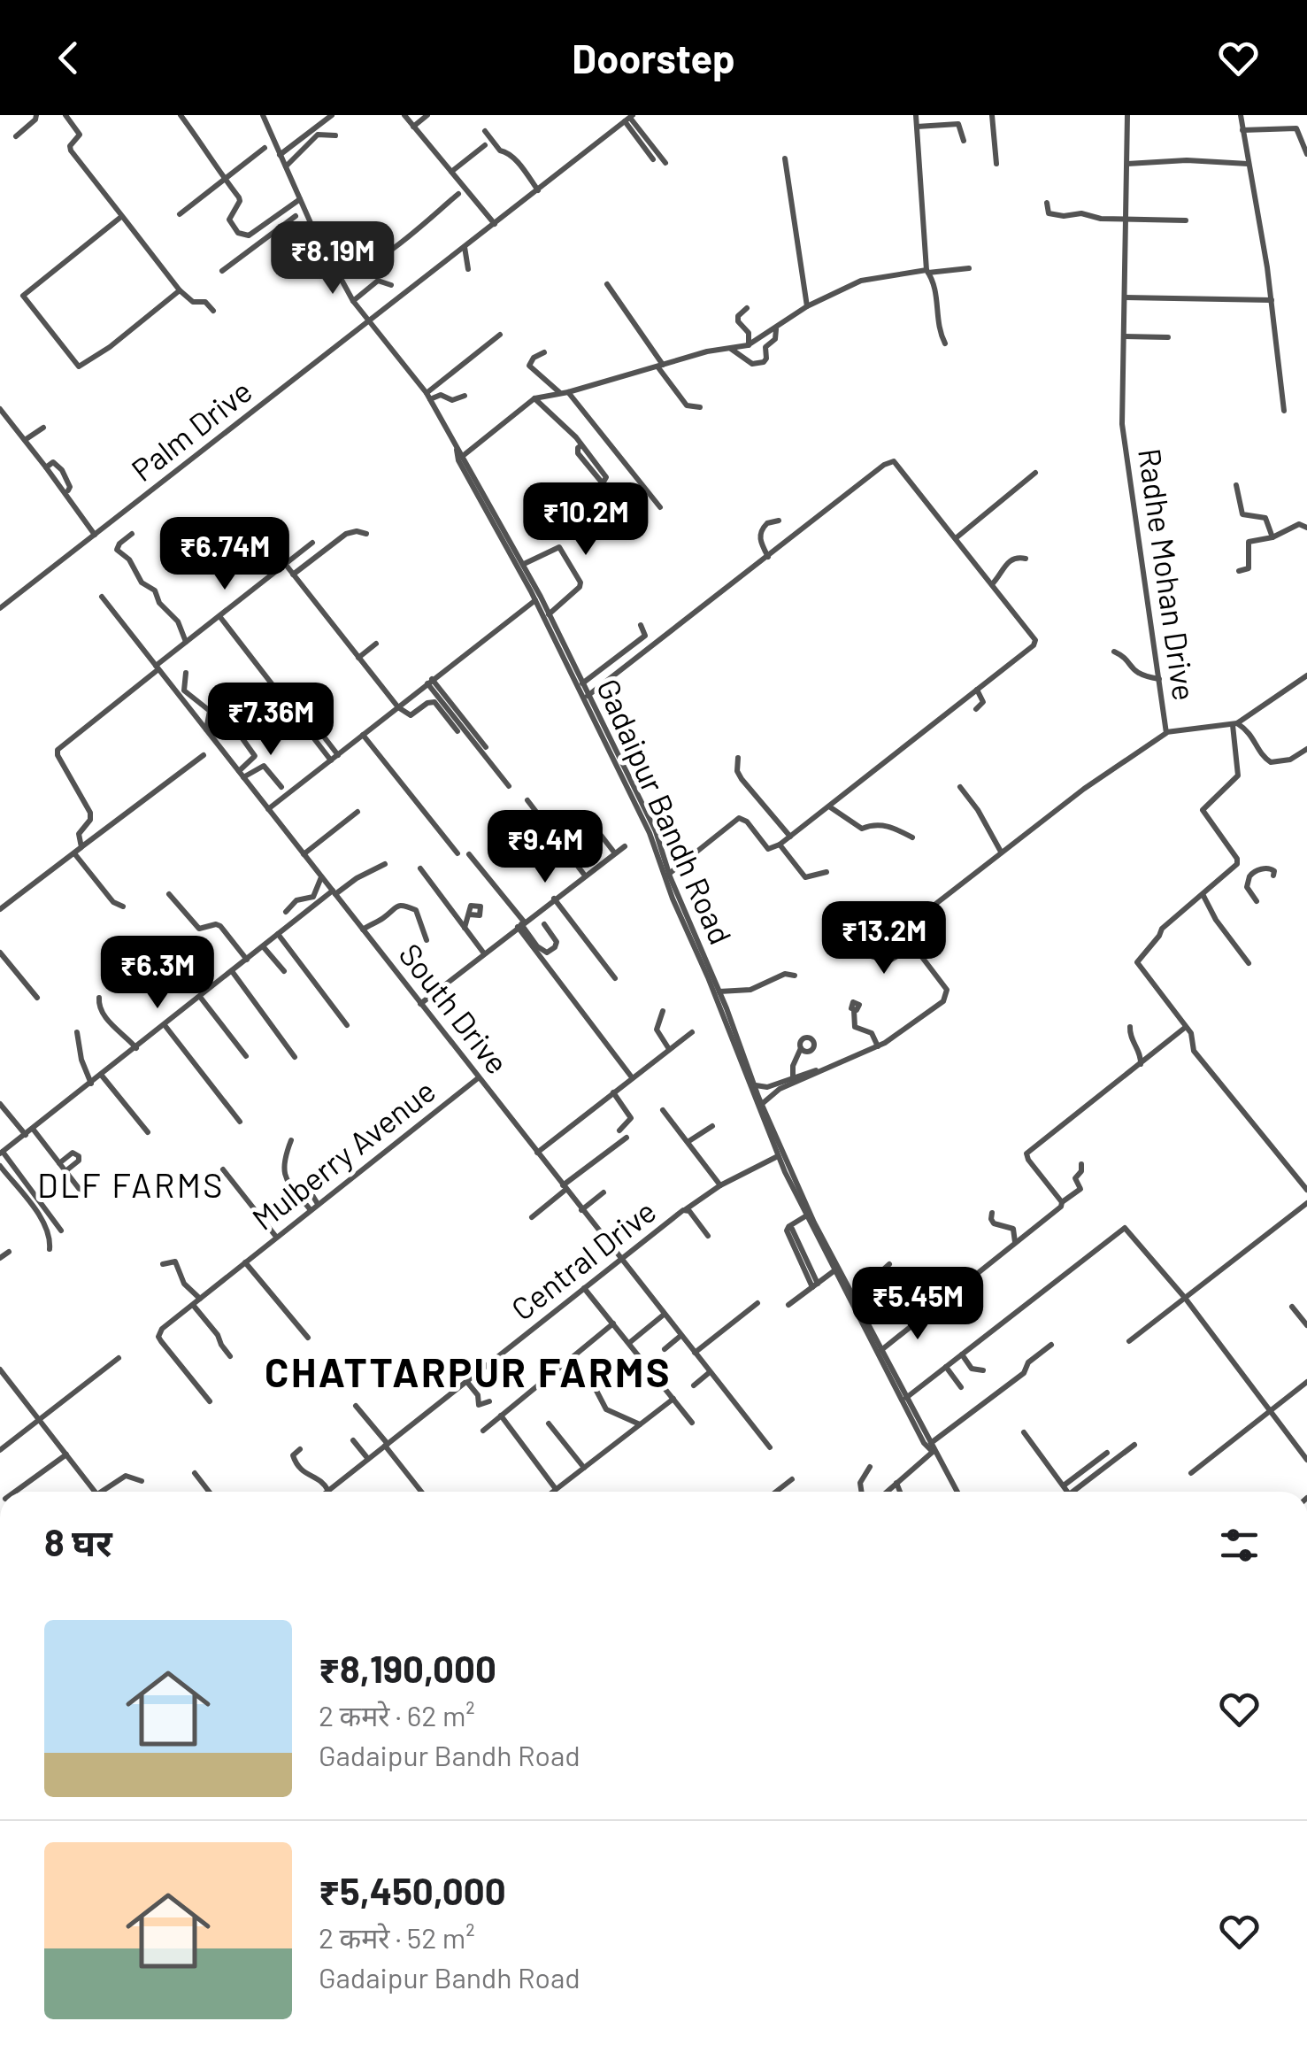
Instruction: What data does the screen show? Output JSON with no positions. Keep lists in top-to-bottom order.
{
  "streets": {
    "street": [
      "Palm Drive",
      "Radhe Mohan Drive",
      "Gadaipur Bandh Road",
      "South Drive",
      "Mulberry Avenue",
      "Central Drive"
    ]
  },
  "crossings": [
    ["Palm Drive", "Gadaipur Bandh Road"],
    ["South Drive", "Mulberry Avenue"],
    ["South Drive", "Central Drive"]
  ],
  "districts": ["DLF FARMS", "CHATTARPUR FARMS"],
  "page": {
    "header": "Doorstep",
    "price": [
      "₹8.19M",
      "₹10.2M",
      "₹6.74M",
      "₹7.36M",
      "₹9.4M",
      "₹13.2M",
      "₹6.3M",
      "₹5.45M"
    ],
    "heading": "8 घर",
    "list": [
      {
        "name": "₹8,190,000",
        "note": "2 कमरे · 62 m² · Gadaipur Bandh Road"
      },
      {
        "name": "₹5,450,000",
        "note": "2 कमरे · 52 m² · Gadaipur Bandh Road"
      }
    ]
  }
}
